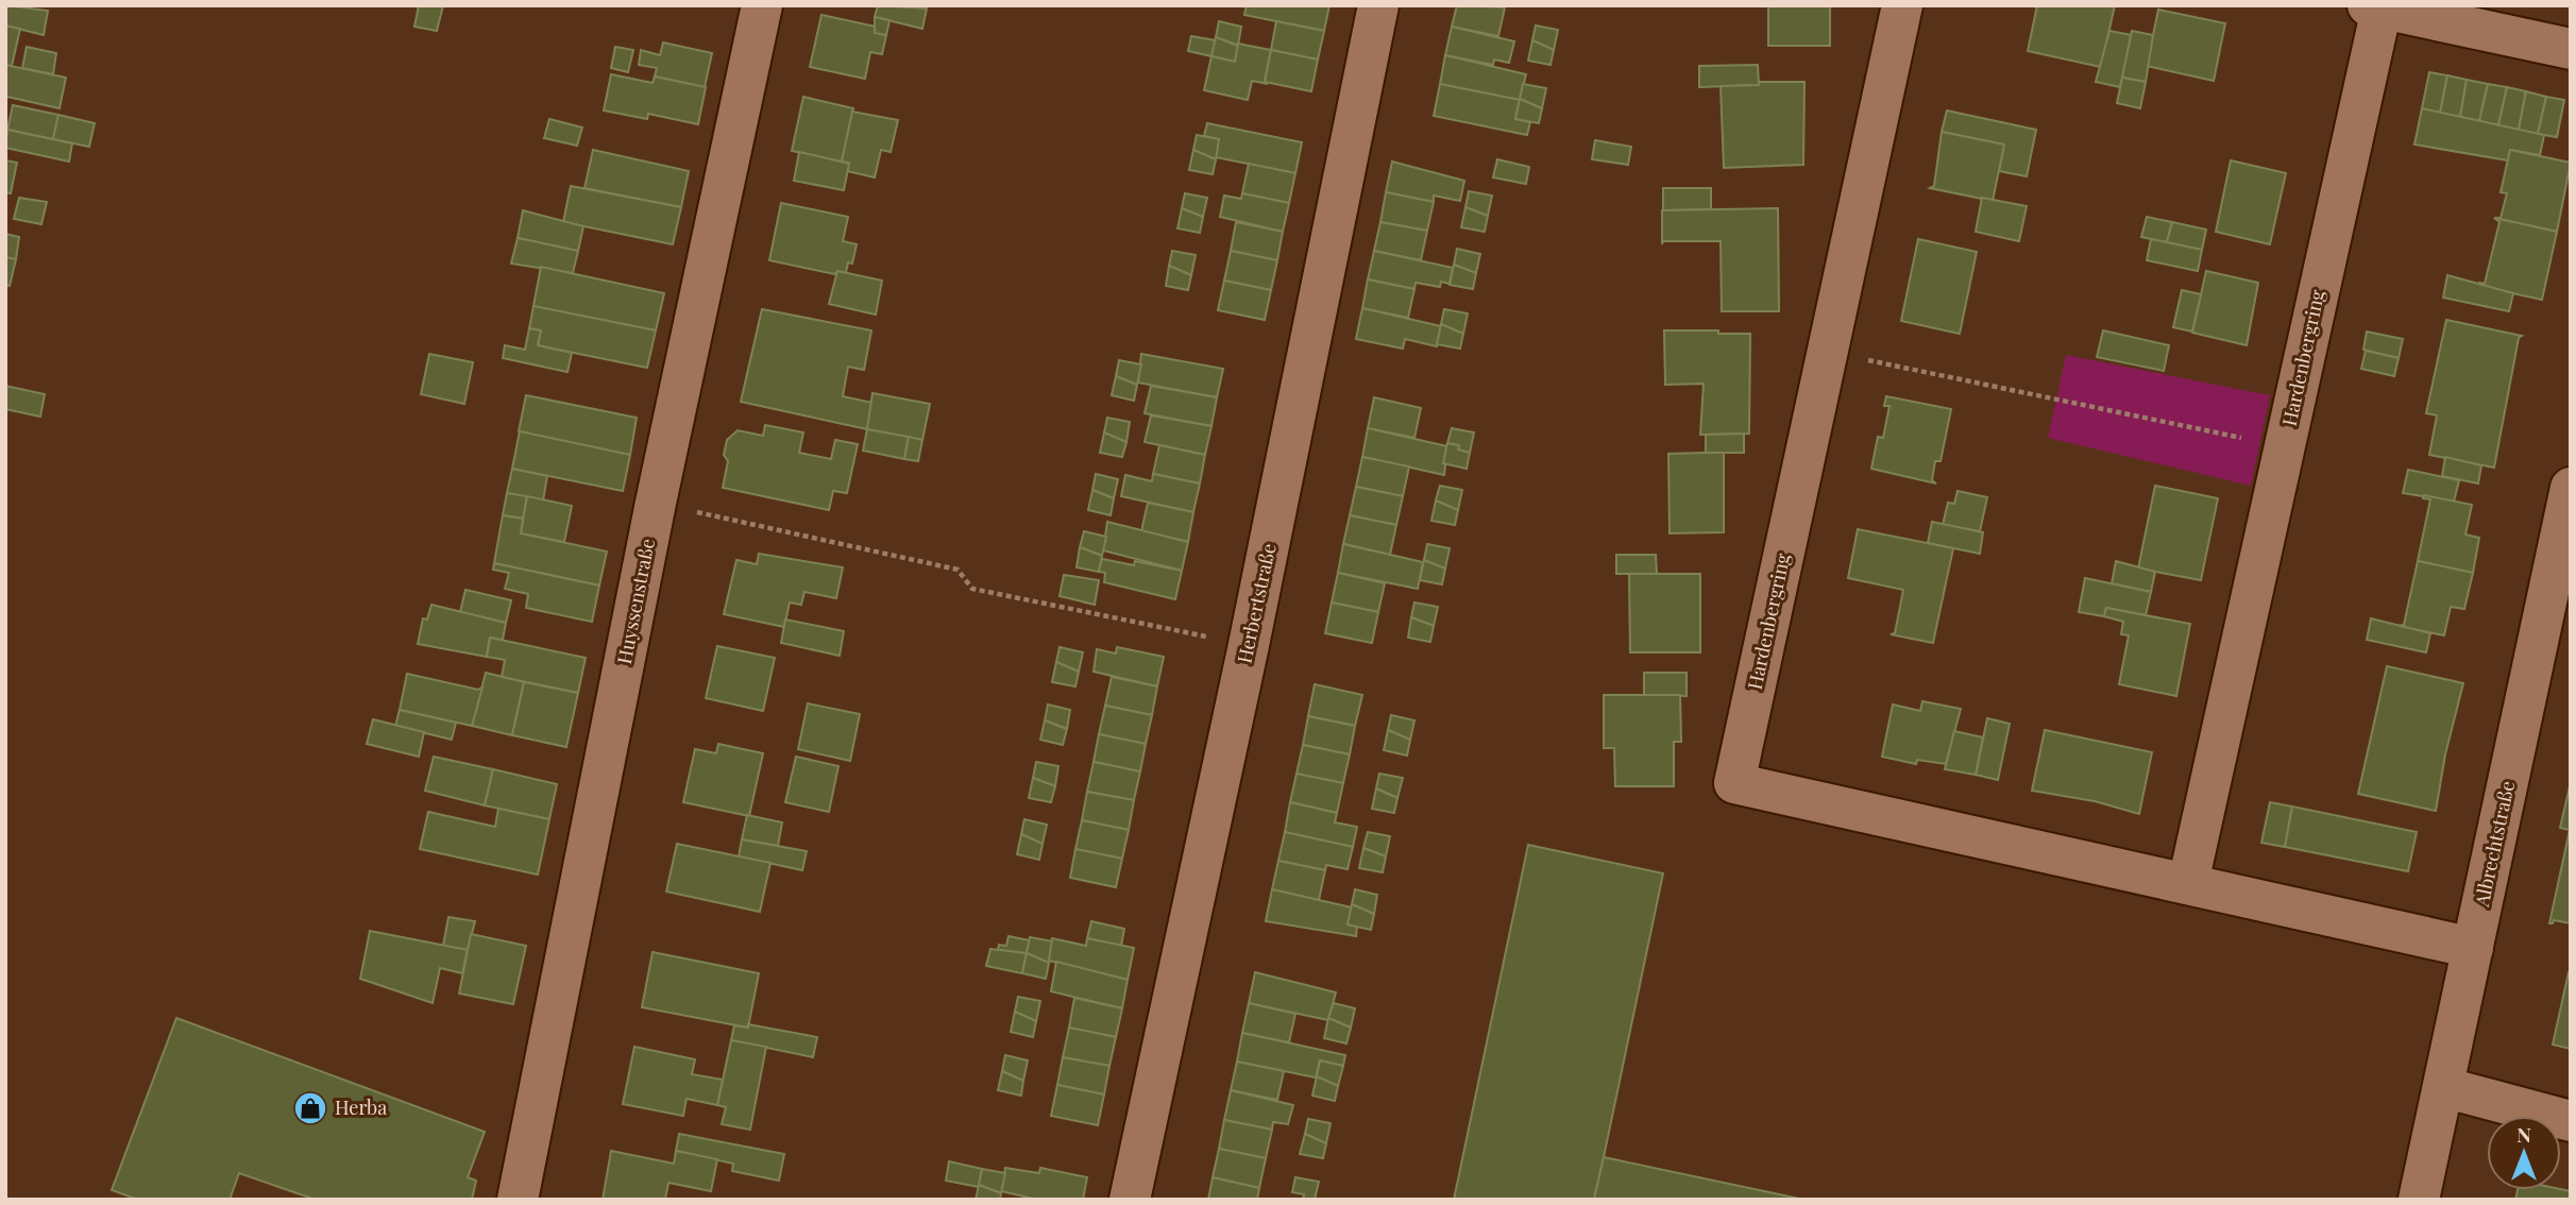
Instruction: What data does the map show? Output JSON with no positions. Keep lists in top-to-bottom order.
{
  "streets": {
    "street": [
      "Hardenbergring",
      "Huyssenstraße",
      "Herbertstraße",
      "Albrechtstraße"
    ]
  },
  "crossings": [
    ["Hardenbergring", "Albrechtstraße"]
  ],
  "places": {
    "shop": ["Herba"]
  },
  "north": "top"
}
